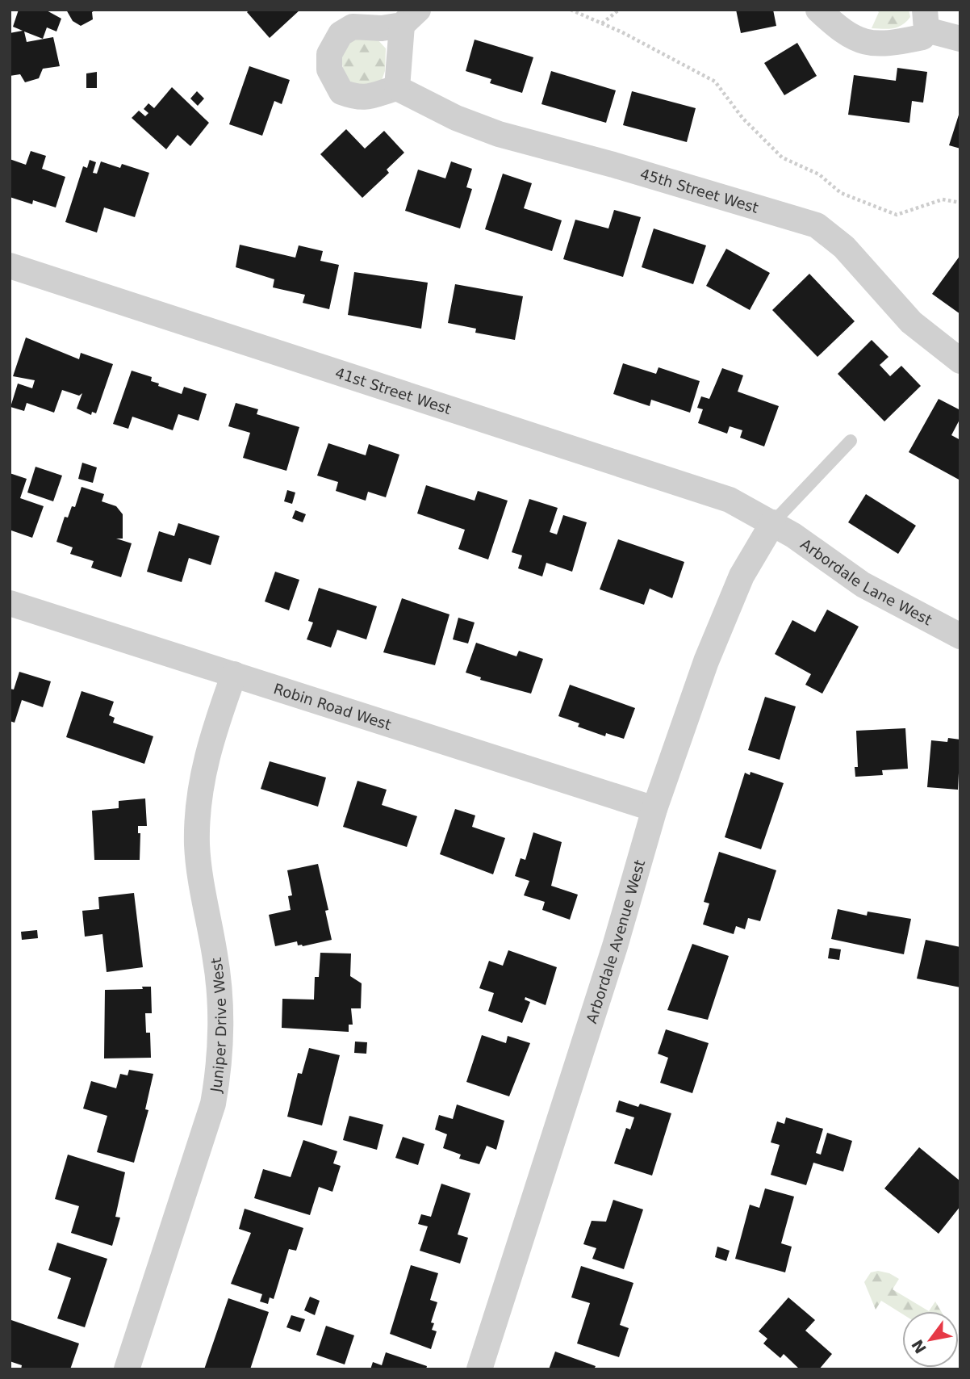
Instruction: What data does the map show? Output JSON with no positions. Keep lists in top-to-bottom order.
{
  "streets": {
    "street": [
      "45th Street West",
      "41st Street West",
      "Arbordale Lane West",
      "Robin Road West",
      "Arbordale Avenue West",
      "Juniper Drive West"
    ]
  },
  "crossings": [
    ["41st Street West", "Arbordale Lane West"],
    ["41st Street West", "Arbordale Avenue West"],
    ["Arbordale Lane West", "Arbordale Avenue West"],
    ["Robin Road West", "Arbordale Avenue West"],
    ["Robin Road West", "Juniper Drive West"]
  ],
  "north": "bottom left"
}
